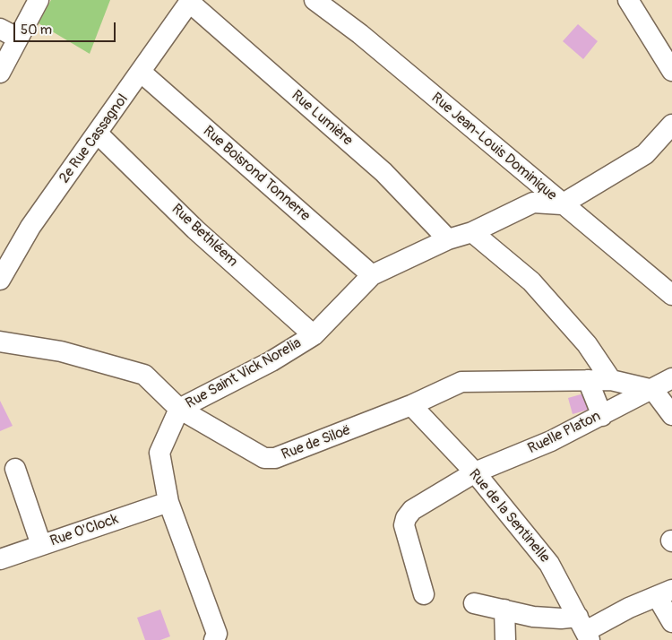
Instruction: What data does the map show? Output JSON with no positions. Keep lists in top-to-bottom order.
{
  "streets": {
    "street": [
      "Rue Lumière",
      "2e Rue Cassagnol",
      "Rue Jean-Louis Dominique",
      "Rue Boisrond Tonnerre",
      "Rue Bethléem",
      "Rue Saint Vick Norelia",
      "Ruelle Platon",
      "Rue de Siloë",
      "Rue de la Sentinelle",
      "Rue O'Clock"
    ]
  },
  "crossings": [
    ["Rue Lumière", "2e Rue Cassagnol"],
    ["Rue Lumière", "Rue Saint Vick Norelia"],
    ["2e Rue Cassagnol", "Rue Boisrond Tonnerre"],
    ["2e Rue Cassagnol", "Rue Bethléem"],
    ["Rue Jean-Louis Dominique", "Rue Saint Vick Norelia"],
    ["Rue Boisrond Tonnerre", "Rue Saint Vick Norelia"],
    ["Rue Bethléem", "Rue Saint Vick Norelia"],
    ["Rue Saint Vick Norelia", "Rue de Siloë"],
    ["Rue Saint Vick Norelia", "Rue O'Clock"],
    ["Ruelle Platon", "Rue de Siloë"],
    ["Ruelle Platon", "Rue de la Sentinelle"],
    ["Rue de Siloë", "Rue de la Sentinelle"]
  ],
  "scale_bar": "50 m"
}
